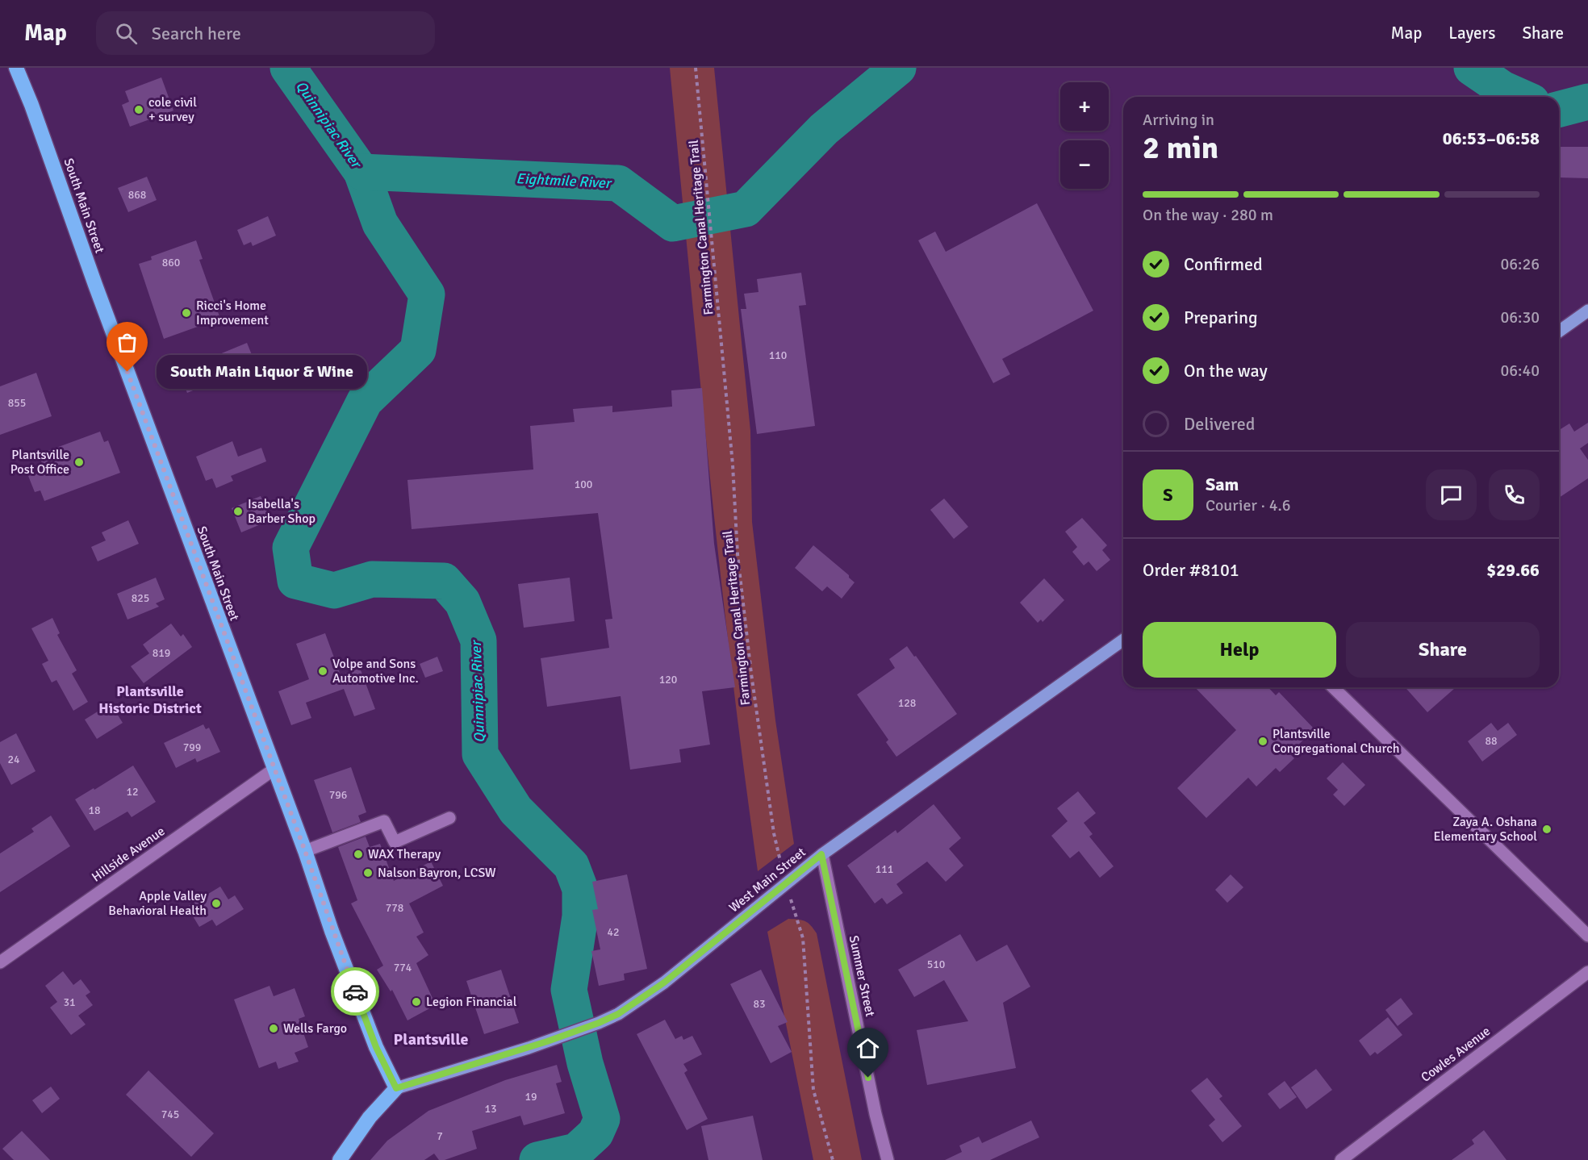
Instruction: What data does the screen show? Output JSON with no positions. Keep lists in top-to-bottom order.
{
  "streets": {
    "highway": ["South Main Street"],
    "main road": ["West Main Street"],
    "street": ["Hillside Avenue", "Summer Street", "Cowles Avenue"],
    "path": ["Farmington Canal Heritage Trail"]
  },
  "crossings": [
    ["South Main Street", "Hillside Avenue"],
    ["South Main Street", "West Main Street"],
    ["Farmington Canal Heritage Trail", "West Main Street"],
    ["West Main Street", "Summer Street"]
  ],
  "districts": ["Plantsville Historic District", "Plantsville"],
  "water": ["Quinnipiac River", "Eightmile River"],
  "places": [
    "cole civil + survey",
    "Ricci's Home Improvement",
    "South Main Liquor & Wine",
    "Plantsville Post Office",
    "Isabella's Barber Shop",
    "Volpe and Sons Automotive Inc.",
    "Plantsville Congregational Church",
    "Zaya A. Oshana Elementary School",
    "WAX Therapy",
    "Nalson Bayron, LCSW",
    "Apple Valley Behavioral Health",
    "Legion Financial",
    "Wells Fargo"
  ],
  "house_numbers": [
    "868",
    "860",
    "110",
    "855",
    "100",
    "825",
    "819",
    "120",
    "128",
    "88",
    "799",
    "24",
    "12",
    "796",
    "18",
    "111",
    "778",
    "42",
    "510",
    "774",
    "31",
    "83",
    "19",
    "13",
    "745",
    "7"
  ],
  "page": {
    "header": "Map",
    "search": "Search here",
    "nav": ["Map", "Layers", "Share"],
    "map_buttons": ["+", "−"],
    "heading": ["2 min", "Arriving in", "06:53–06:58"],
    "panel": [
      "Sam",
      "Courier · 4.6",
      "Order #8101",
      "$29.66"
    ],
    "bar": "On the way · 280 m",
    "list": [
      ["Confirmed", "06:26"],
      ["Preparing", "06:30"],
      ["On the way", "06:40"],
      "Delivered"
    ],
    "bubble": "South Main Liquor & Wine",
    "round": "S",
    "buttons": ["Help", "Share"]
  }
}
